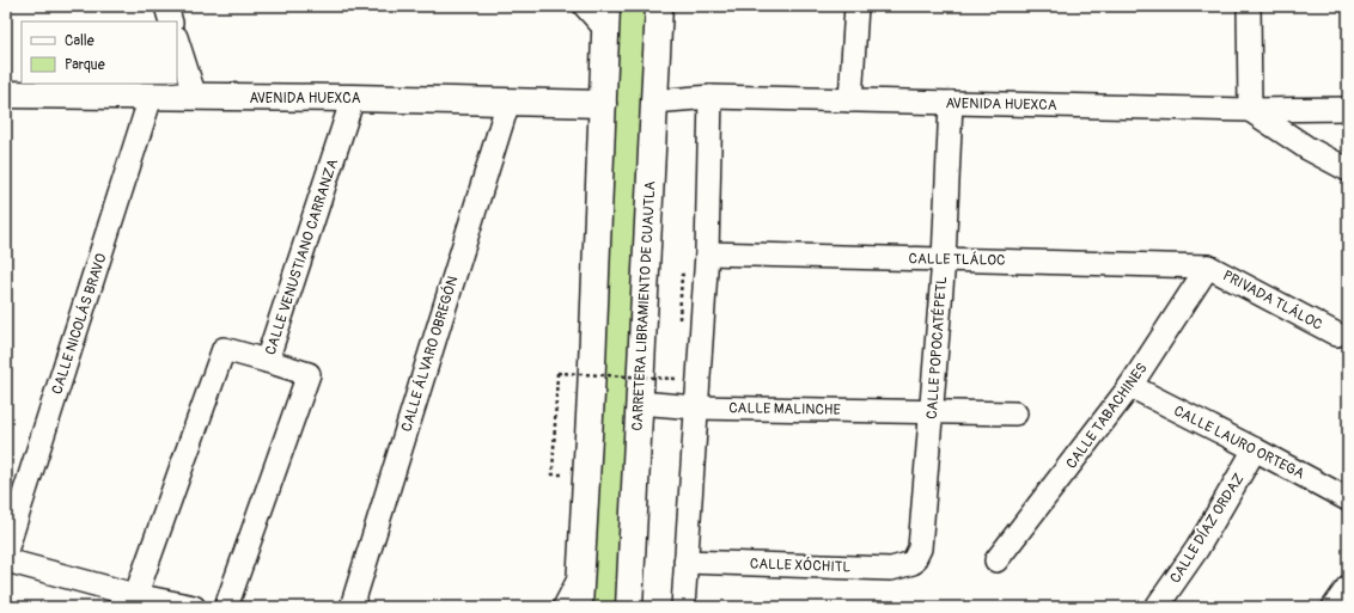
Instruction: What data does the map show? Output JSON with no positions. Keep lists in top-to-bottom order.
{
  "streets": {
    "main road": ["AVENIDA HUEXCA", "CARRETERA LIBRAMIENTO DE CUAUTLA"],
    "street": [
      "CALLE VENUSTIANO CARRANZA",
      "CALLE TLÁLOC",
      "PRIVADA TLÁLOC",
      "CALLE NICOLÁS BRAVO",
      "CALLE POPOCATÉPETL",
      "CALLE ÁLVARO OBREGÓN",
      "CALLE MALINCHE",
      "CALLE TABACHINES",
      "CALLE LAURO ORTEGA",
      "CALLE DÍAZ ORDAZ",
      "CALLE XÓCHITL"
    ]
  },
  "crossings": [
    ["AVENIDA HUEXCA", "CALLE VENUSTIANO CARRANZA"],
    ["AVENIDA HUEXCA", "CARRETERA LIBRAMIENTO DE CUAUTLA"],
    ["AVENIDA HUEXCA", "CALLE NICOLÁS BRAVO"],
    ["AVENIDA HUEXCA", "CALLE POPOCATÉPETL"],
    ["AVENIDA HUEXCA", "CALLE ÁLVARO OBREGÓN"],
    ["CALLE TLÁLOC", "PRIVADA TLÁLOC"],
    ["CALLE TLÁLOC", "CALLE POPOCATÉPETL"],
    ["CALLE TLÁLOC", "CALLE TABACHINES"],
    ["PRIVADA TLÁLOC", "CALLE TABACHINES"],
    ["CARRETERA LIBRAMIENTO DE CUAUTLA", "CALLE MALINCHE"],
    ["CALLE POPOCATÉPETL", "CALLE MALINCHE"],
    ["CALLE POPOCATÉPETL", "CALLE XÓCHITL"],
    ["CALLE TABACHINES", "CALLE LAURO ORTEGA"],
    ["CALLE LAURO ORTEGA", "CALLE DÍAZ ORDAZ"]
  ],
  "legend": ["Calle", "Parque"]
}
